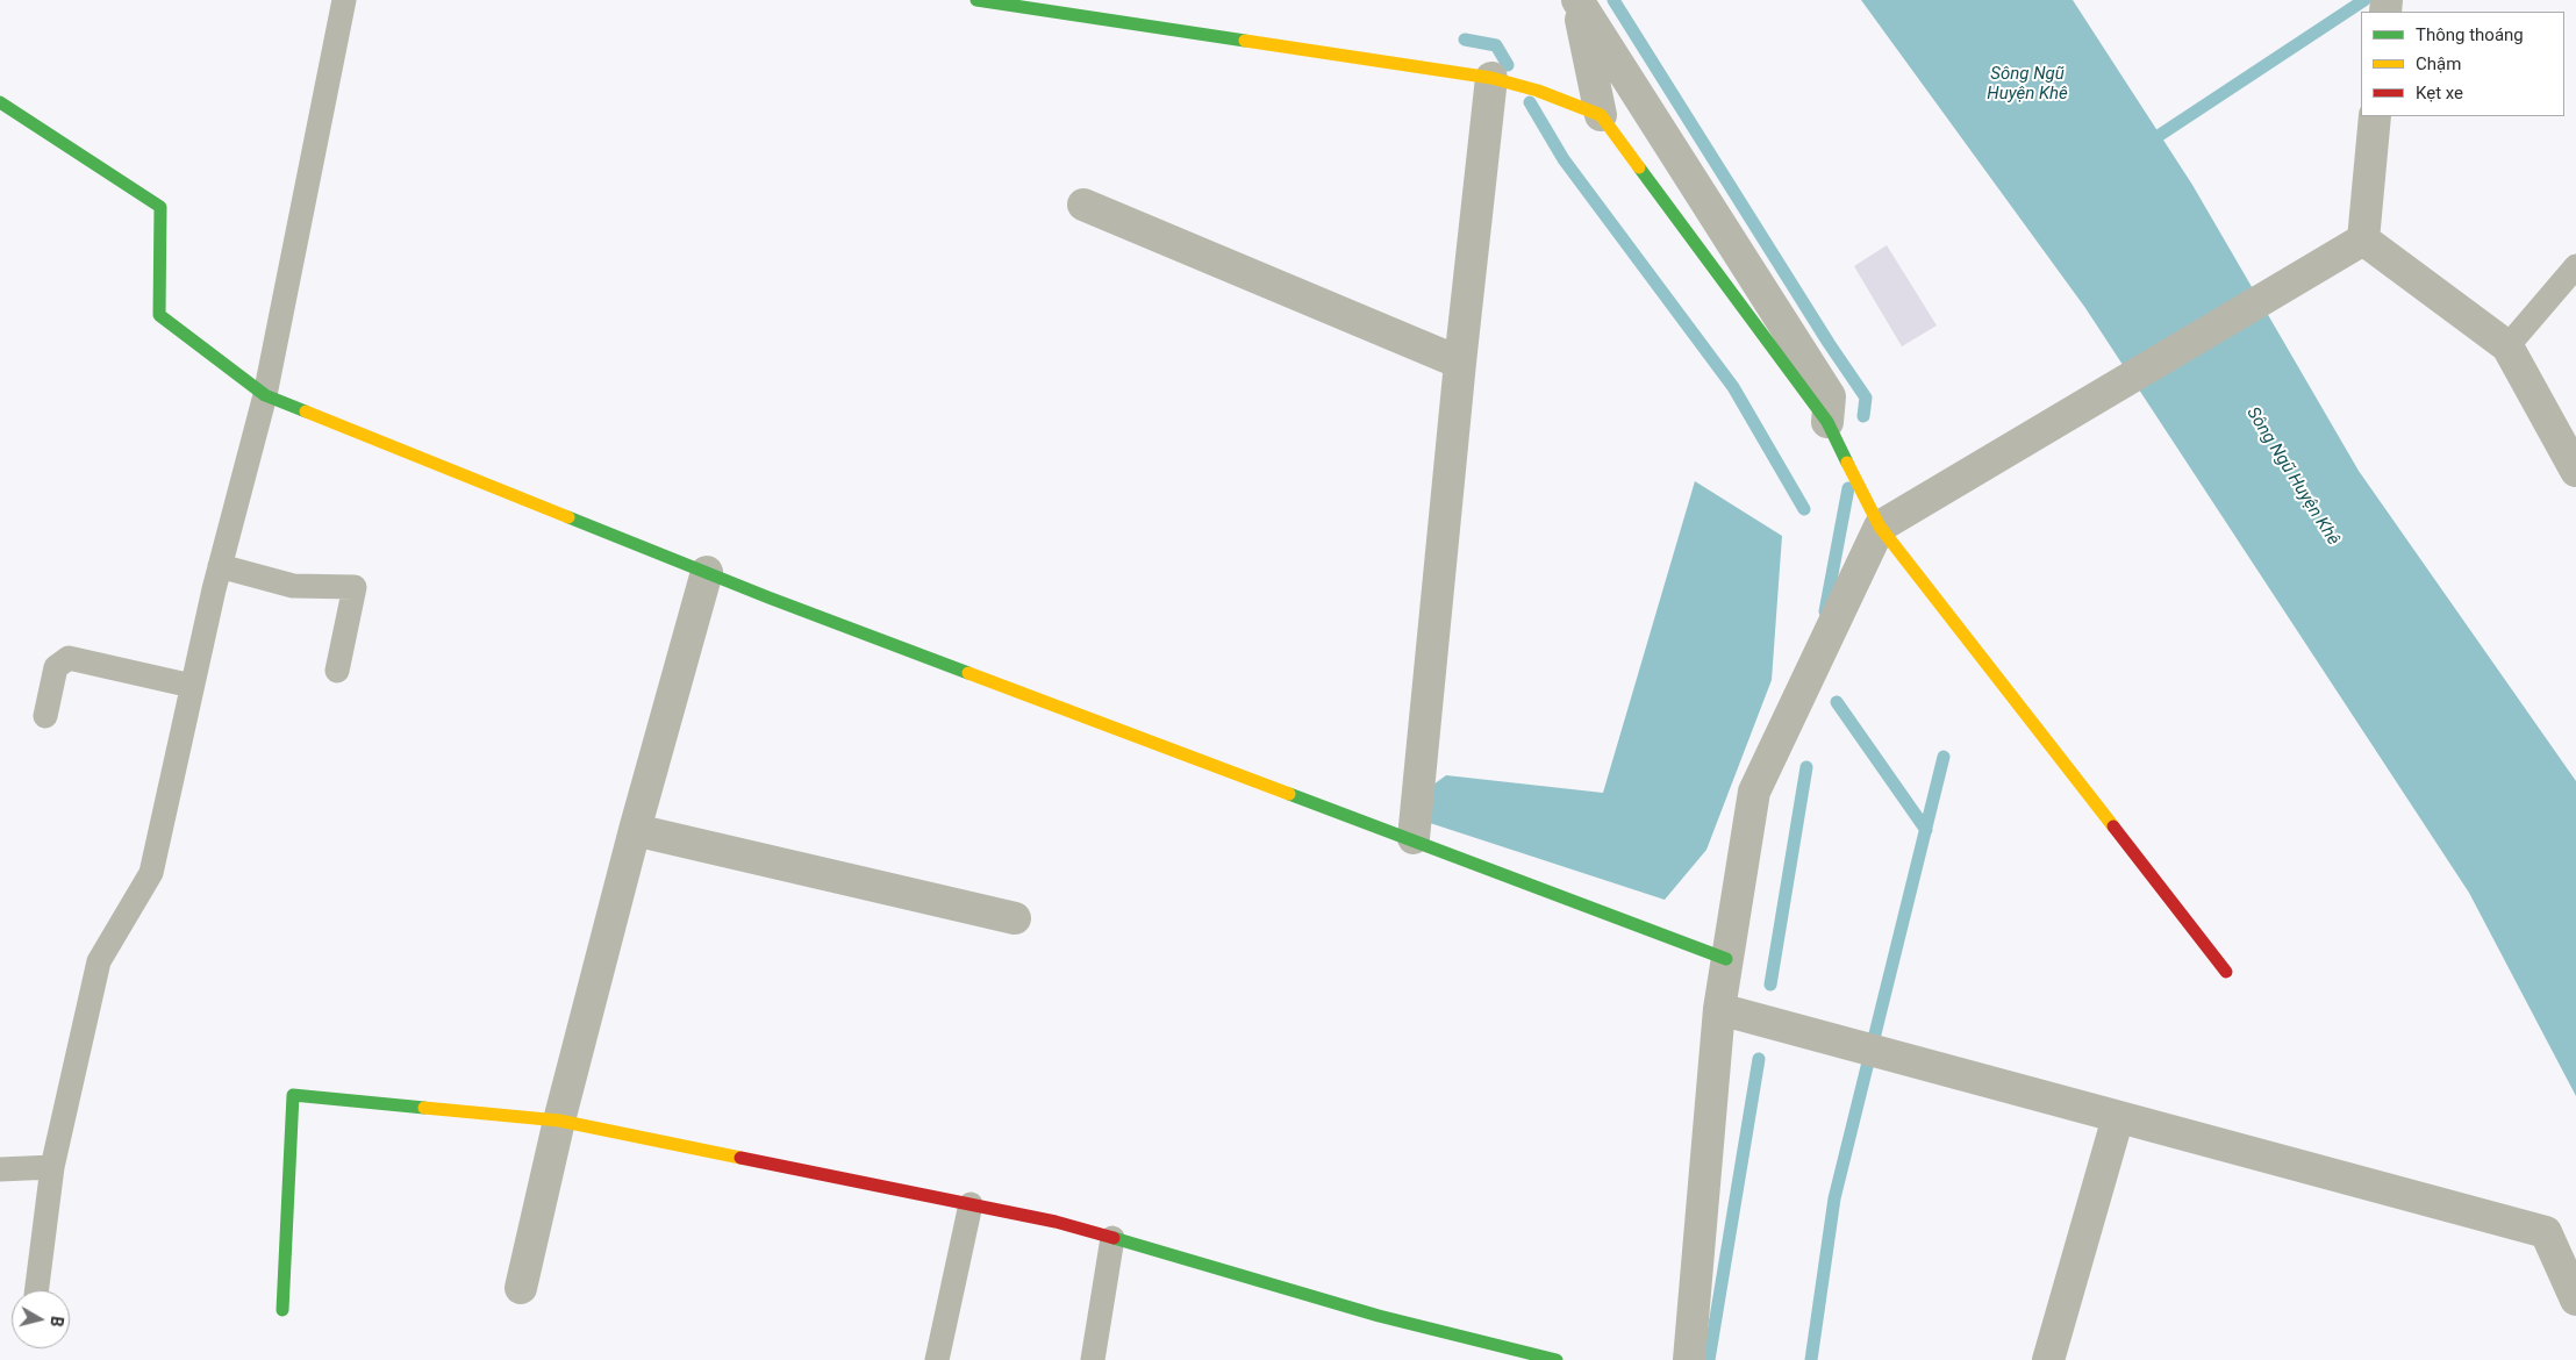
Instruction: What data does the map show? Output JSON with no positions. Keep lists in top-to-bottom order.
{
  "water": ["Sông Ngũ Huyện Khê"],
  "legend": ["Thông thoáng", "Chậm", "Kẹt xe"],
  "north": "right"
}
